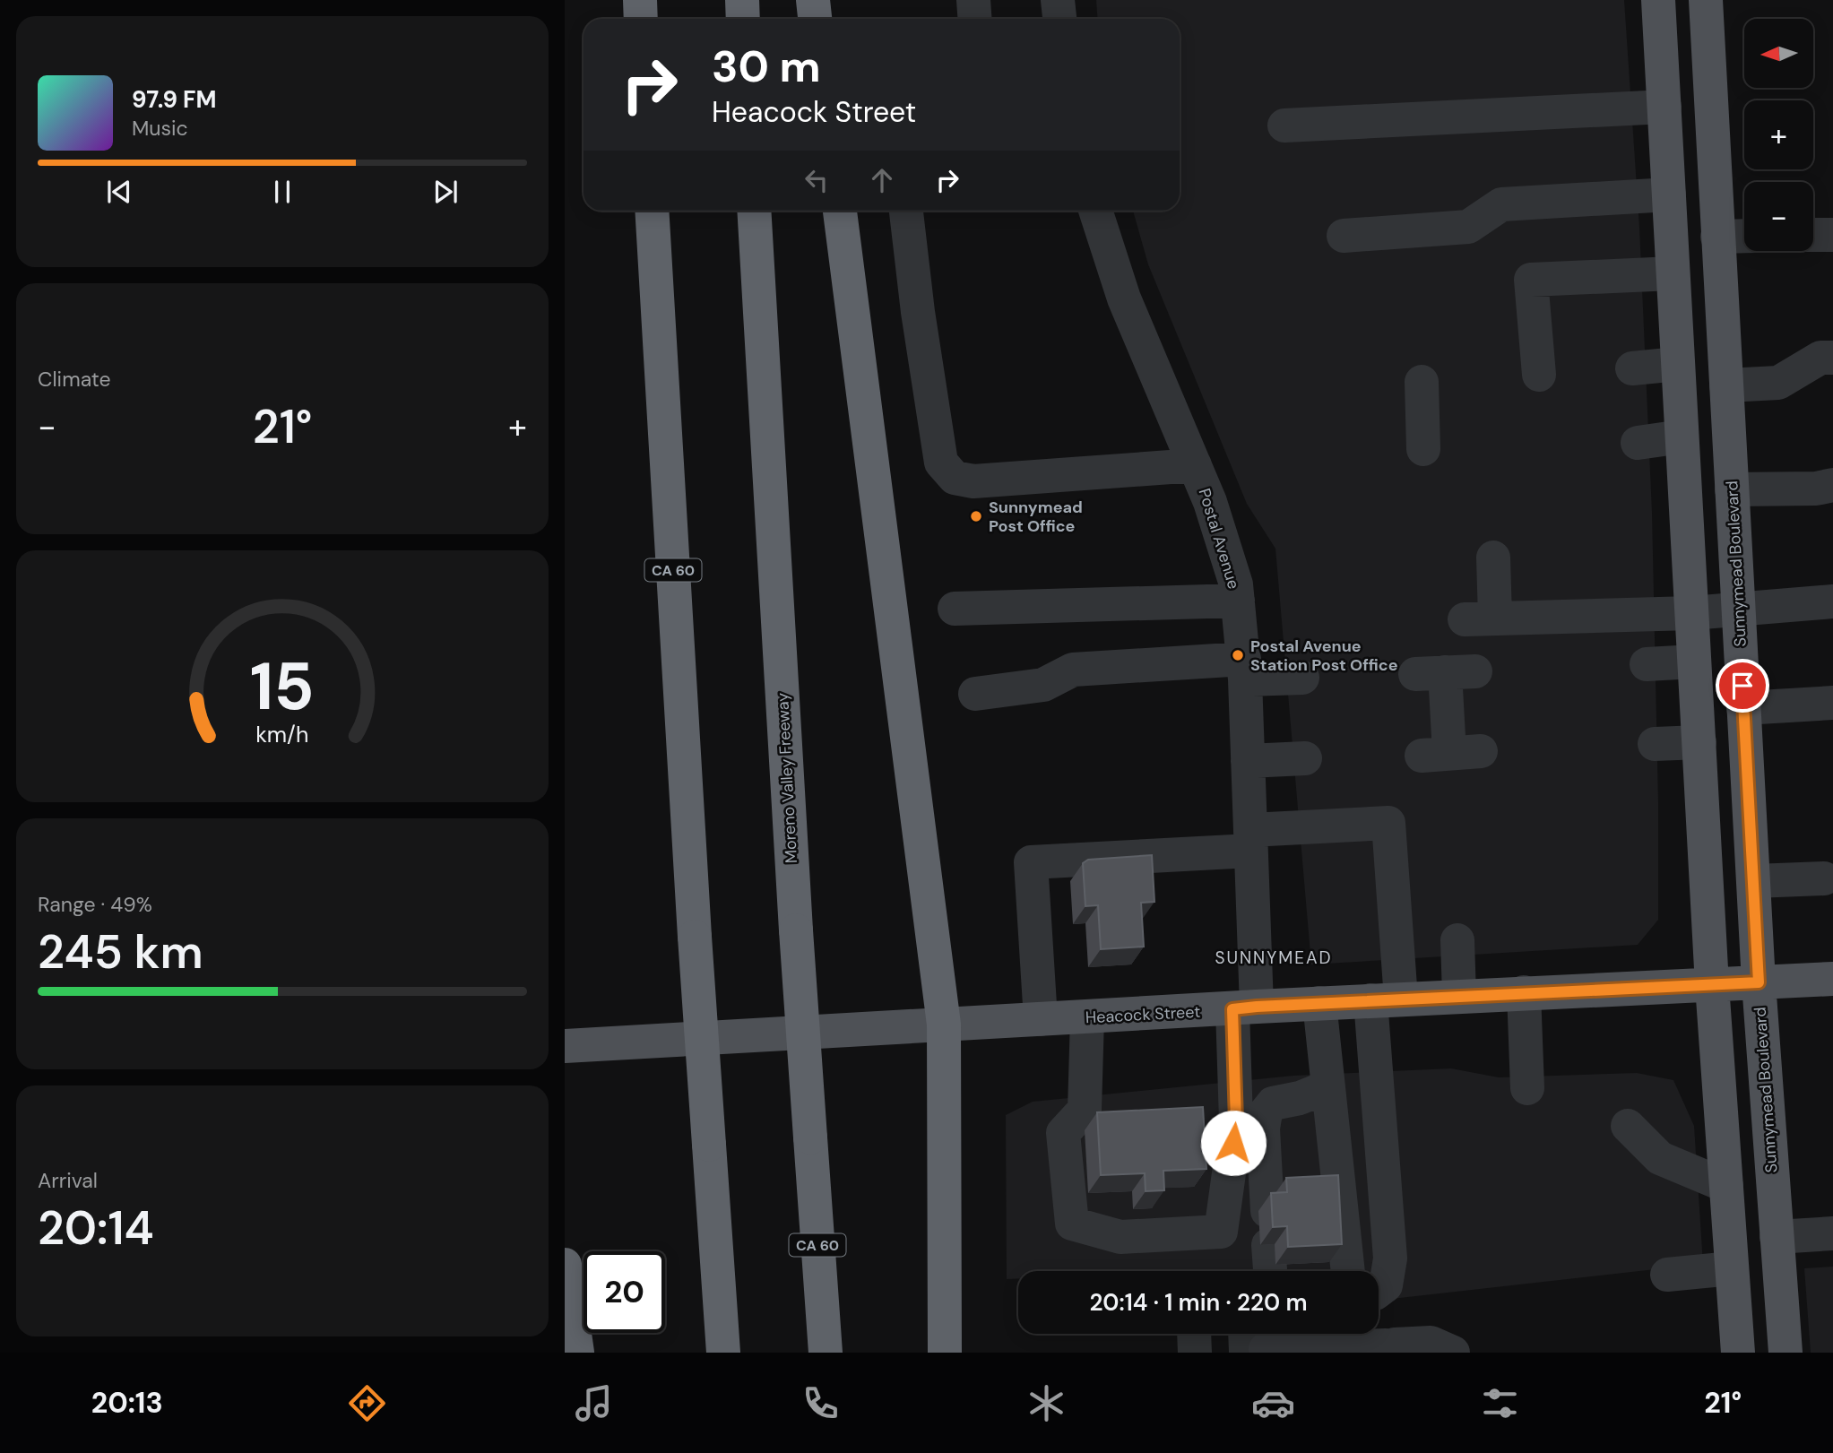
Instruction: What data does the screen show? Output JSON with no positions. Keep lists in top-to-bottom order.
{
  "streets": {
    "highway": ["CA 60", "Moreno Valley Freeway"],
    "main road": ["Sunnymead Boulevard", "Heacock Street"],
    "street": ["Postal Avenue"]
  },
  "crossings": [
    ["Postal Avenue", "Heacock Street"],
    ["Sunnymead Boulevard", "Heacock Street"]
  ],
  "districts": ["SUNNYMEAD"],
  "places": ["Sunnymead Post Office", "Postal Avenue Station Post Office"],
  "north": "left",
  "page": {
    "map_buttons": ["+", "−"],
    "turn": ["30 m", "Heacock Street"],
    "song": ["97.9 FM", "Music"],
    "tile": [
      "Climate",
      ["Range · 49%", "245 km"],
      ["Arrival", "20:14"]
    ],
    "heat": ["−", "21°", "+"],
    "limit": "20",
    "trip": "20:14 · 1 min · 220 m",
    "tabs": ["20:13", "21°"],
    "gauge": ["15", "km/h"]
  }
}
